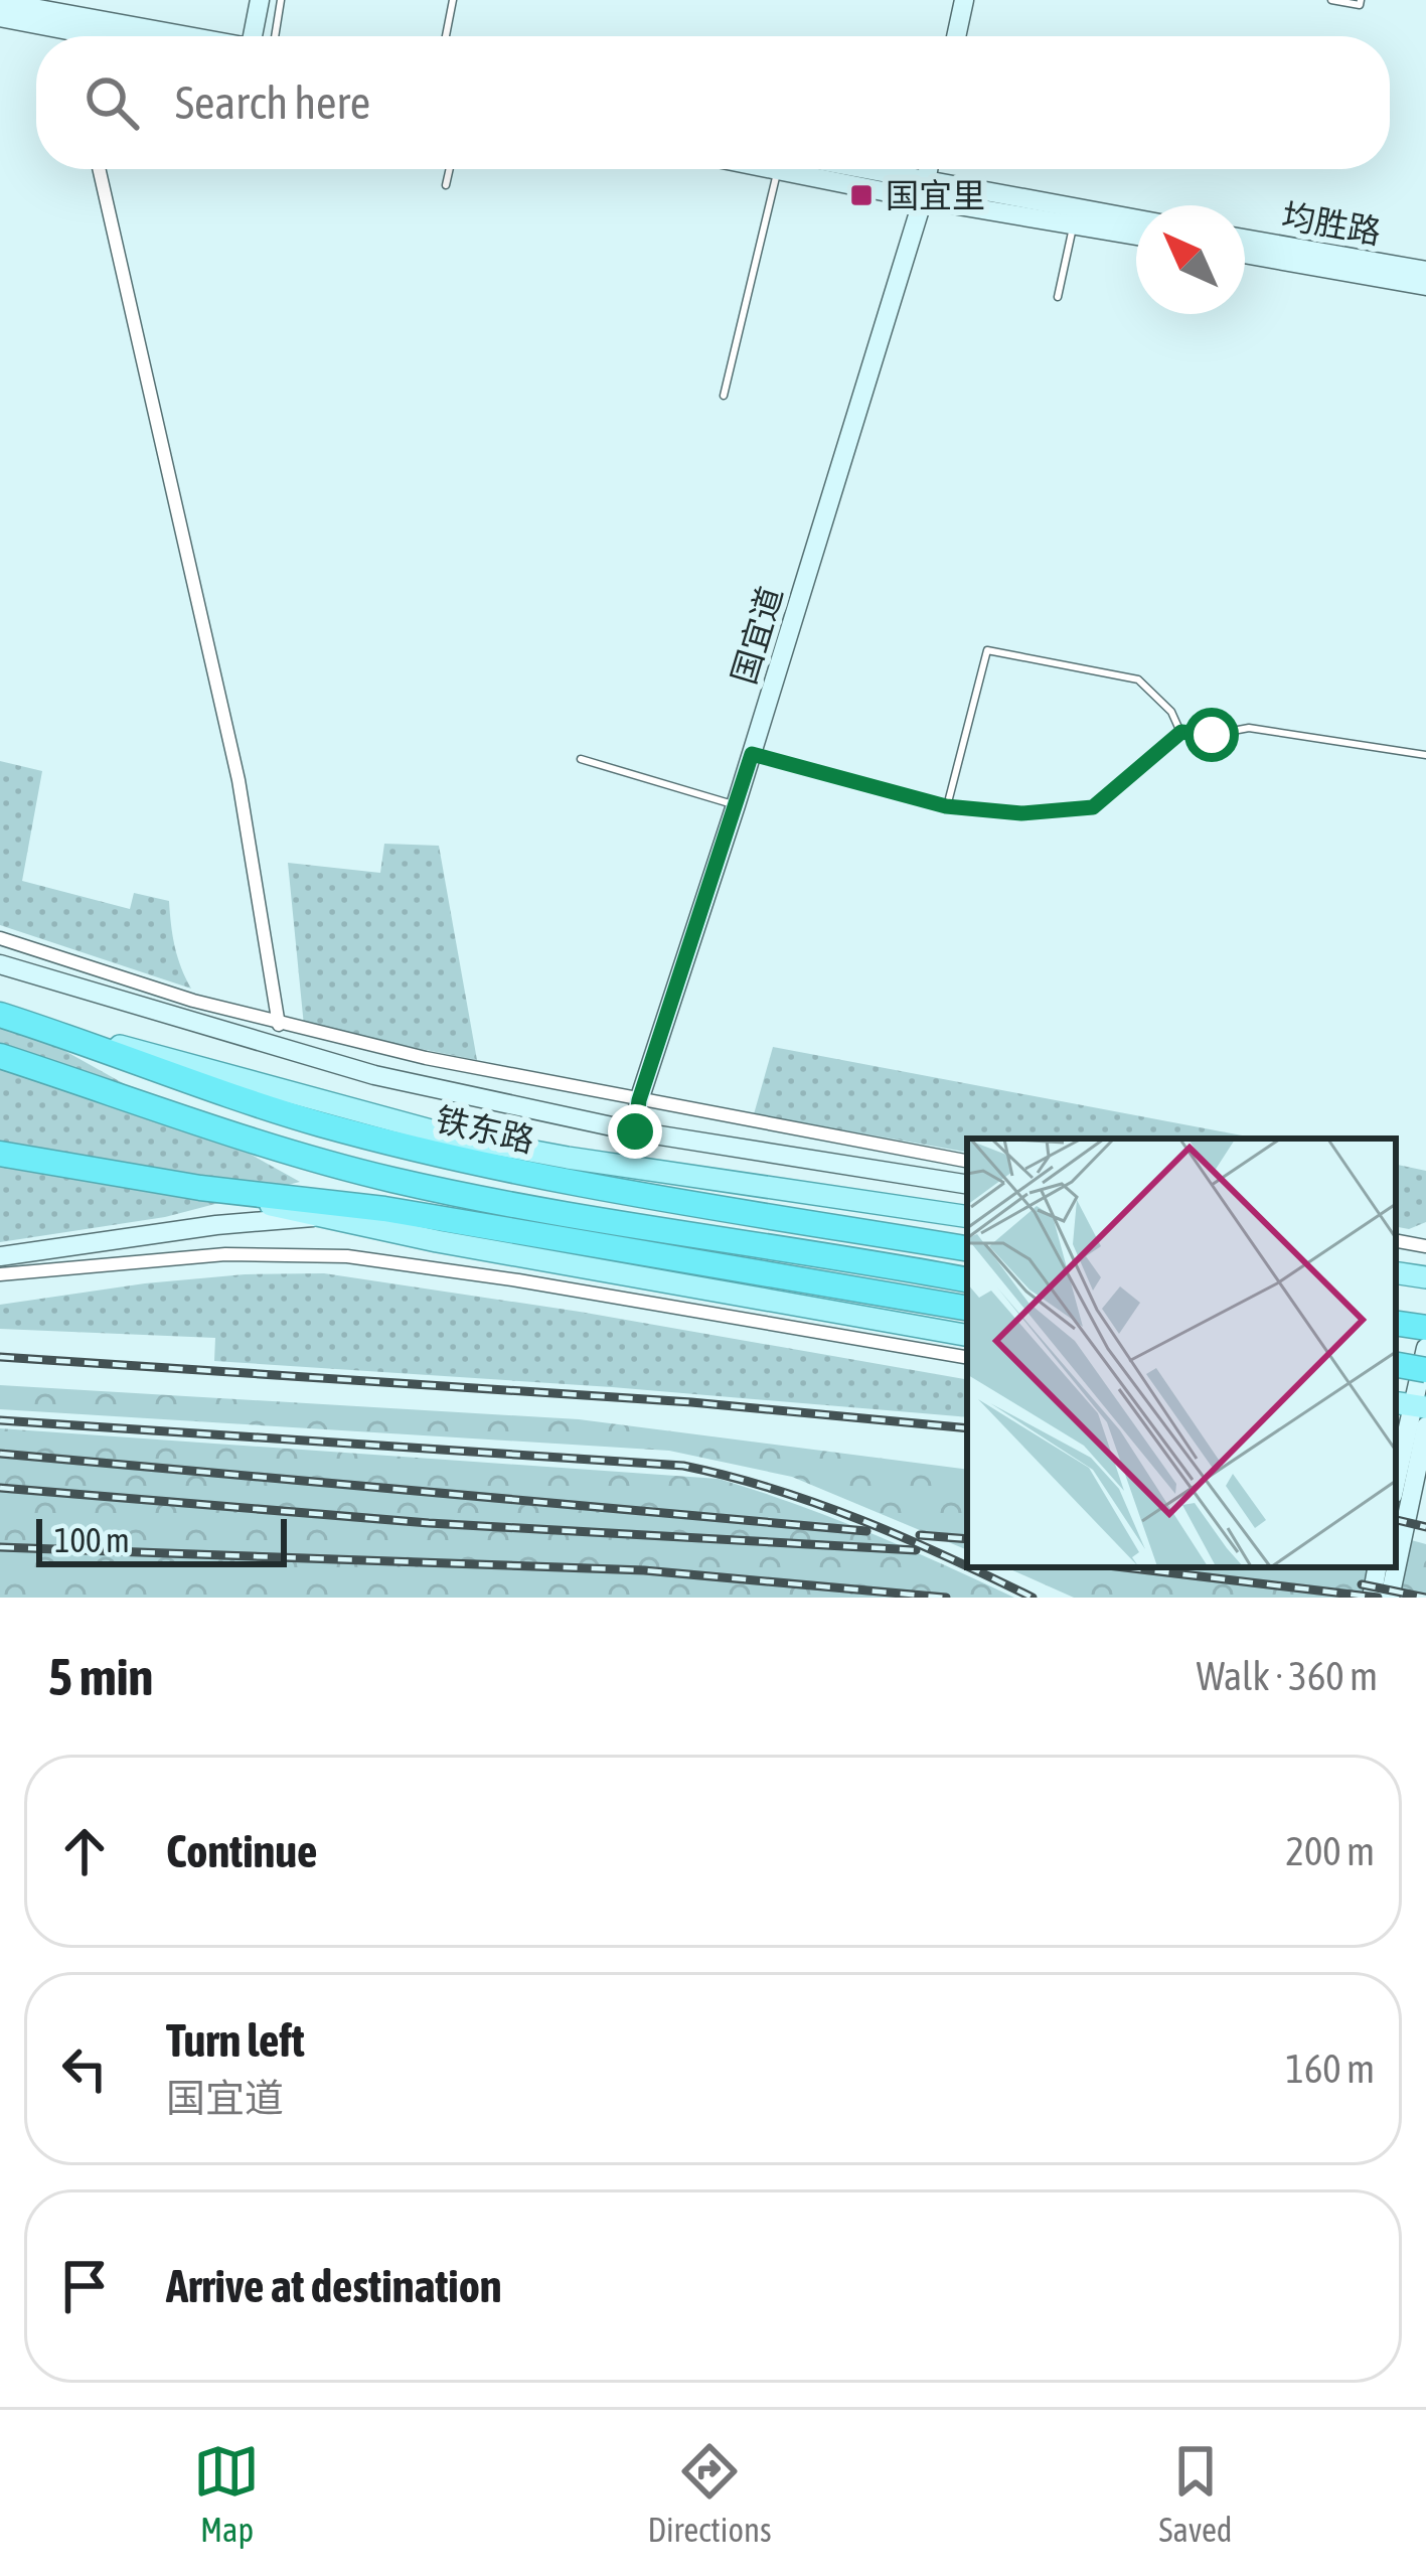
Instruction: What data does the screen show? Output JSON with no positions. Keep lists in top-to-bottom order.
{
  "streets": {
    "highway": ["铁东路"],
    "street": ["均胜路", "国宜道"]
  },
  "crossings": [
    ["国宜道", "铁东路"]
  ],
  "places": {
    "transit": ["国宜里"]
  },
  "scale_bar": "100 m",
  "north": "top left",
  "page": {
    "search": "Search here",
    "scale": "100 m",
    "heading": ["5 min", "Walk · 360 m"],
    "list": [
      ["Continue", "200 m"],
      ["Turn left", "国宜道", "160 m"],
      "Arrive at destination"
    ],
    "nav": ["Map", "Directions", "Saved"]
  }
}
